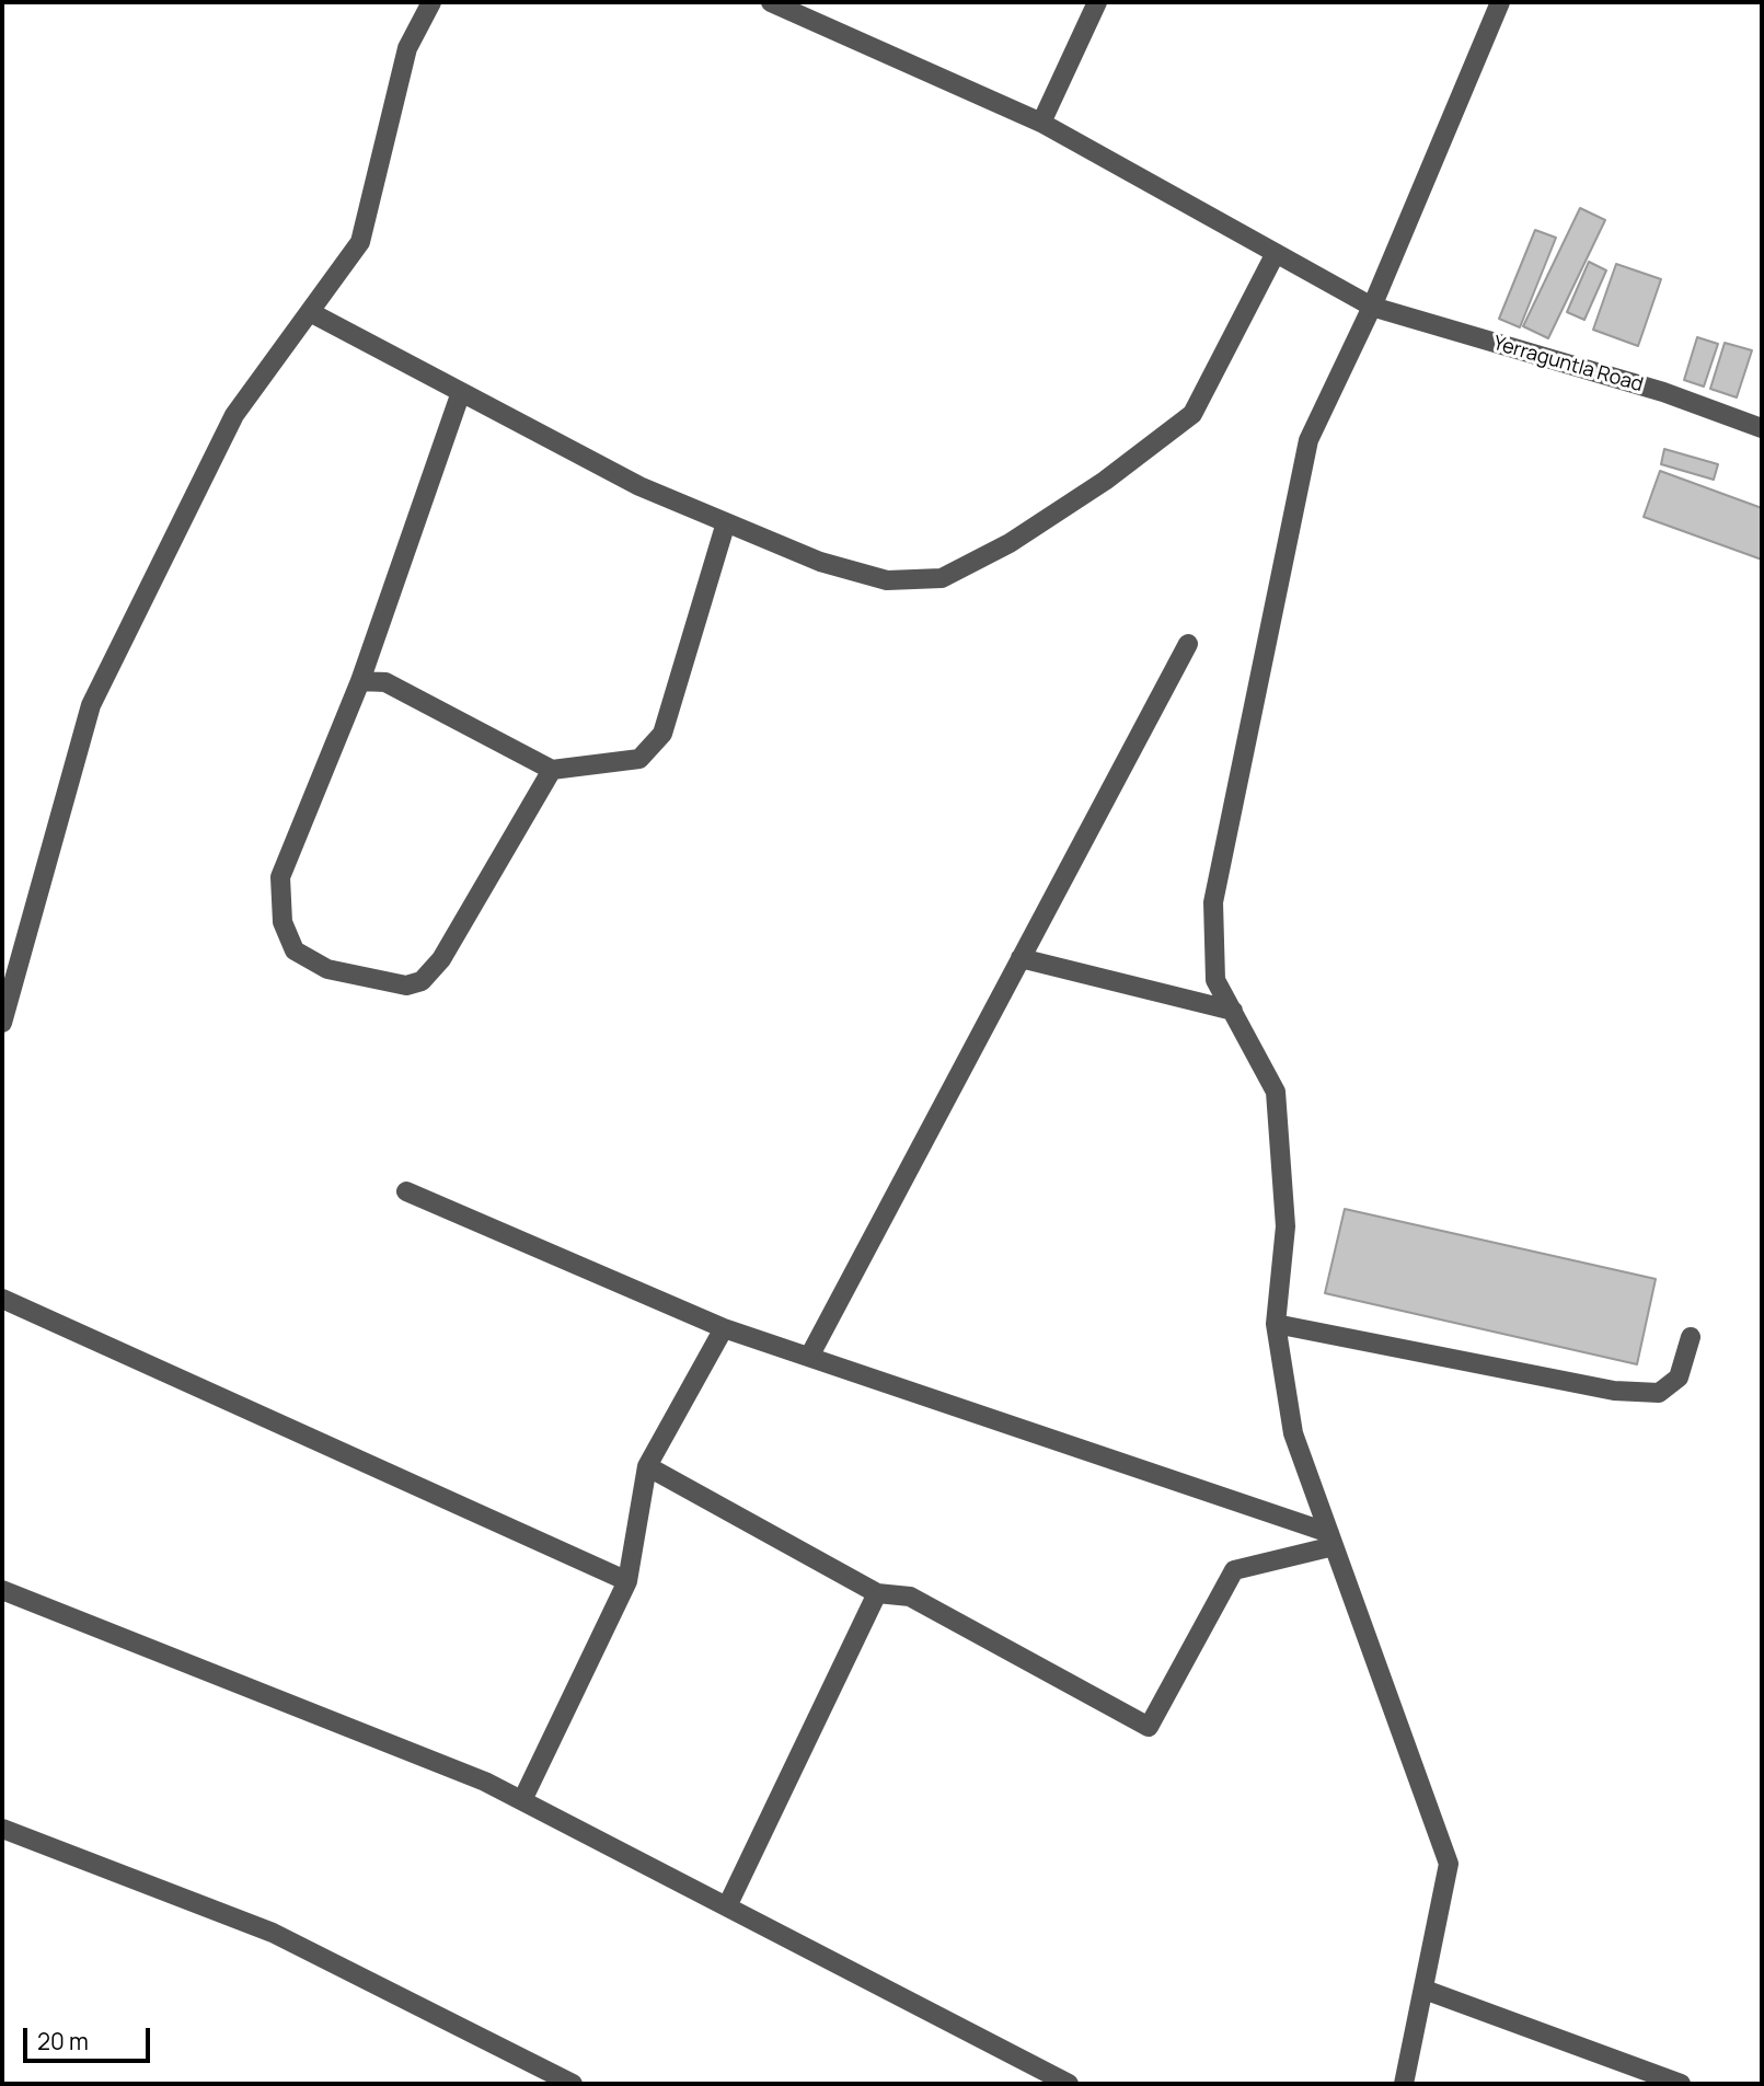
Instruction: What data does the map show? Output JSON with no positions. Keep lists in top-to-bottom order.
{
  "streets": {
    "street": ["Yerraguntla Road"]
  },
  "scale_bar": "20 m"
}
